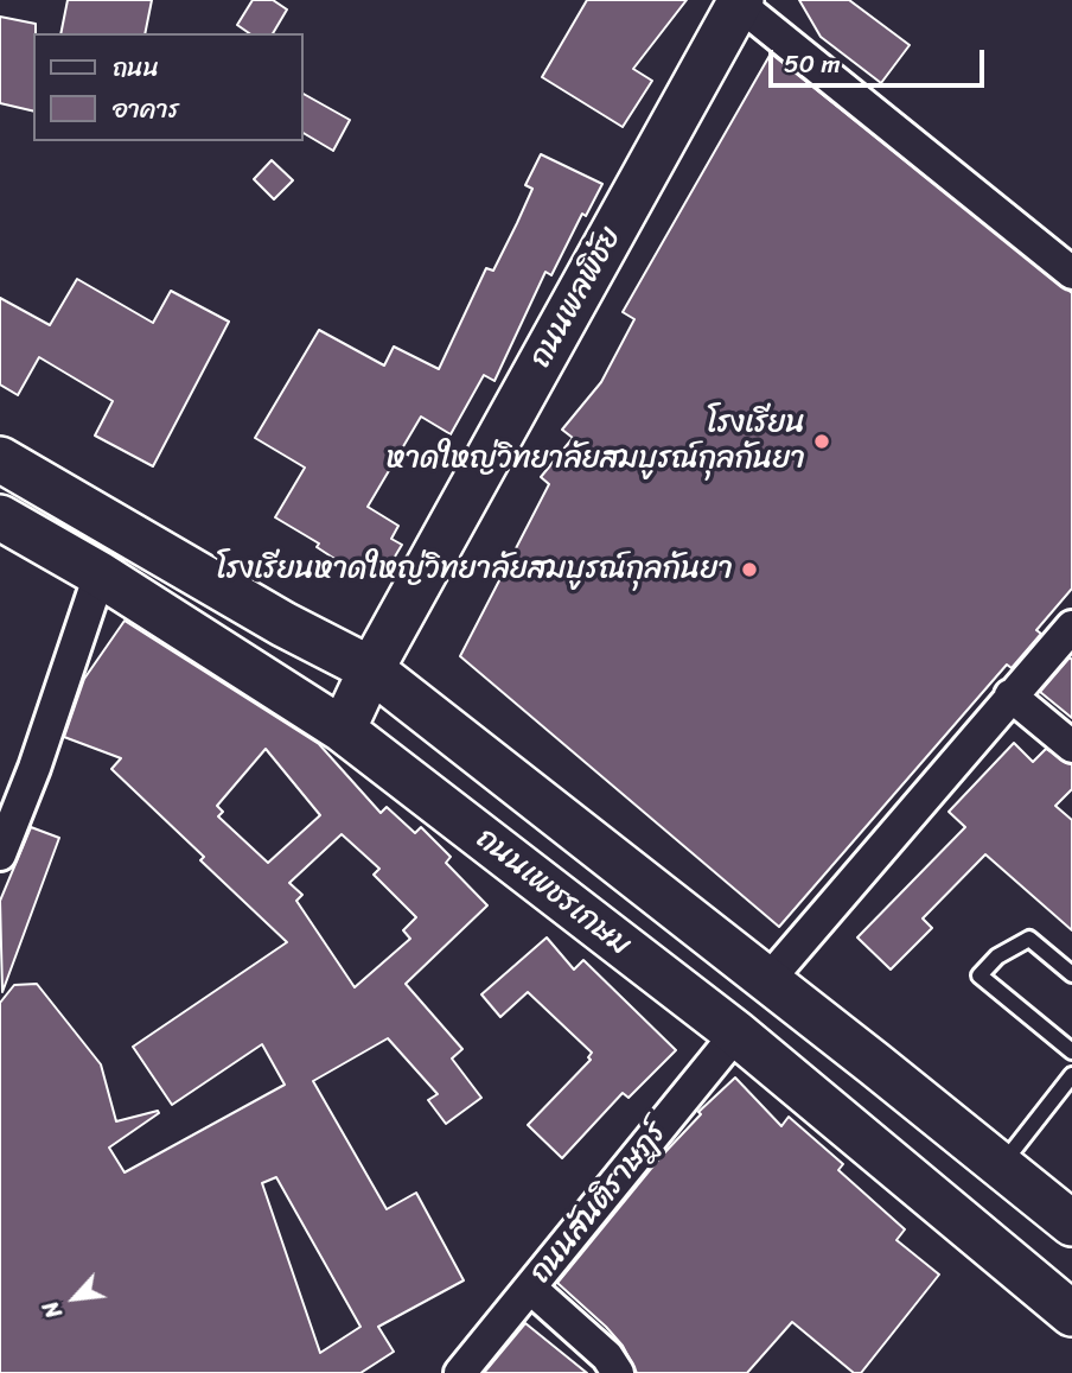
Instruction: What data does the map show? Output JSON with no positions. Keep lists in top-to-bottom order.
{
  "streets": {
    "main road": ["ถนนพลพิชัย", "ถนนเพชรเกษม"],
    "street": ["ถนนสันติราษฎร์"]
  },
  "crossings": [
    ["ถนนพลพิชัย", "ถนนเพชรเกษม"],
    ["ถนนเพชรเกษม", "ถนนสันติราษฎร์"]
  ],
  "places": ["โรงเรียน หาดใหญ่วิทยาลัยสมบูรณ์กุลกันยา", "โรงเรียนหาดใหญ่วิทยาลัยสมบูรณ์กุลกันยา"],
  "legend": ["ถนน", "อาคาร"],
  "scale_bar": "50 m",
  "north": "bottom left"
}
